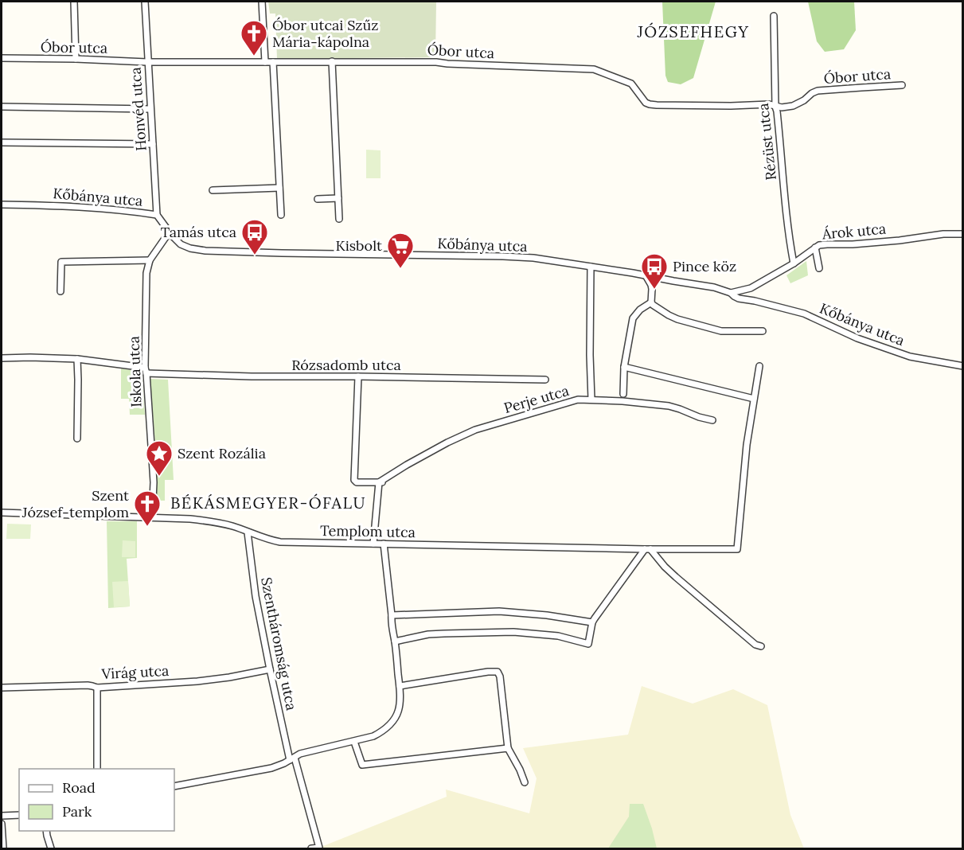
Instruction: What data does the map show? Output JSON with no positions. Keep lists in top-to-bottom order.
{
  "streets": {
    "street": [
      "Óbor utca",
      "Honvéd utca",
      "Rézüst utca",
      "Kőbánya utca",
      "Árok utca",
      "Rózsadomb utca",
      "Iskola utca",
      "Perje utca",
      "Templom utca",
      "Szentháromság utca",
      "Virág utca"
    ]
  },
  "crossings": [
    ["Óbor utca", "Honvéd utca"],
    ["Óbor utca", "Rézüst utca"],
    ["Honvéd utca", "Kőbánya utca"],
    ["Rézüst utca", "Árok utca"],
    ["Kőbánya utca", "Árok utca"],
    ["Kőbánya utca", "Iskola utca"],
    ["Rózsadomb utca", "Iskola utca"],
    ["Iskola utca", "Templom utca"],
    ["Templom utca", "Szentháromság utca"],
    ["Szentháromság utca", "Virág utca"]
  ],
  "districts": ["JÓZSEFHEGY", "BÉKÁSMEGYER-ÓFALU"],
  "places": {
    "church": ["Óbor utcai Szűz Mária-kápolna", "Szent József-templom"],
    "bus stop": ["Tamás utca", "Pince köz"],
    "supermarket": ["Kisbolt"],
    "place": ["Szent Rozália"]
  },
  "legend": ["Road", "Park"]
}
